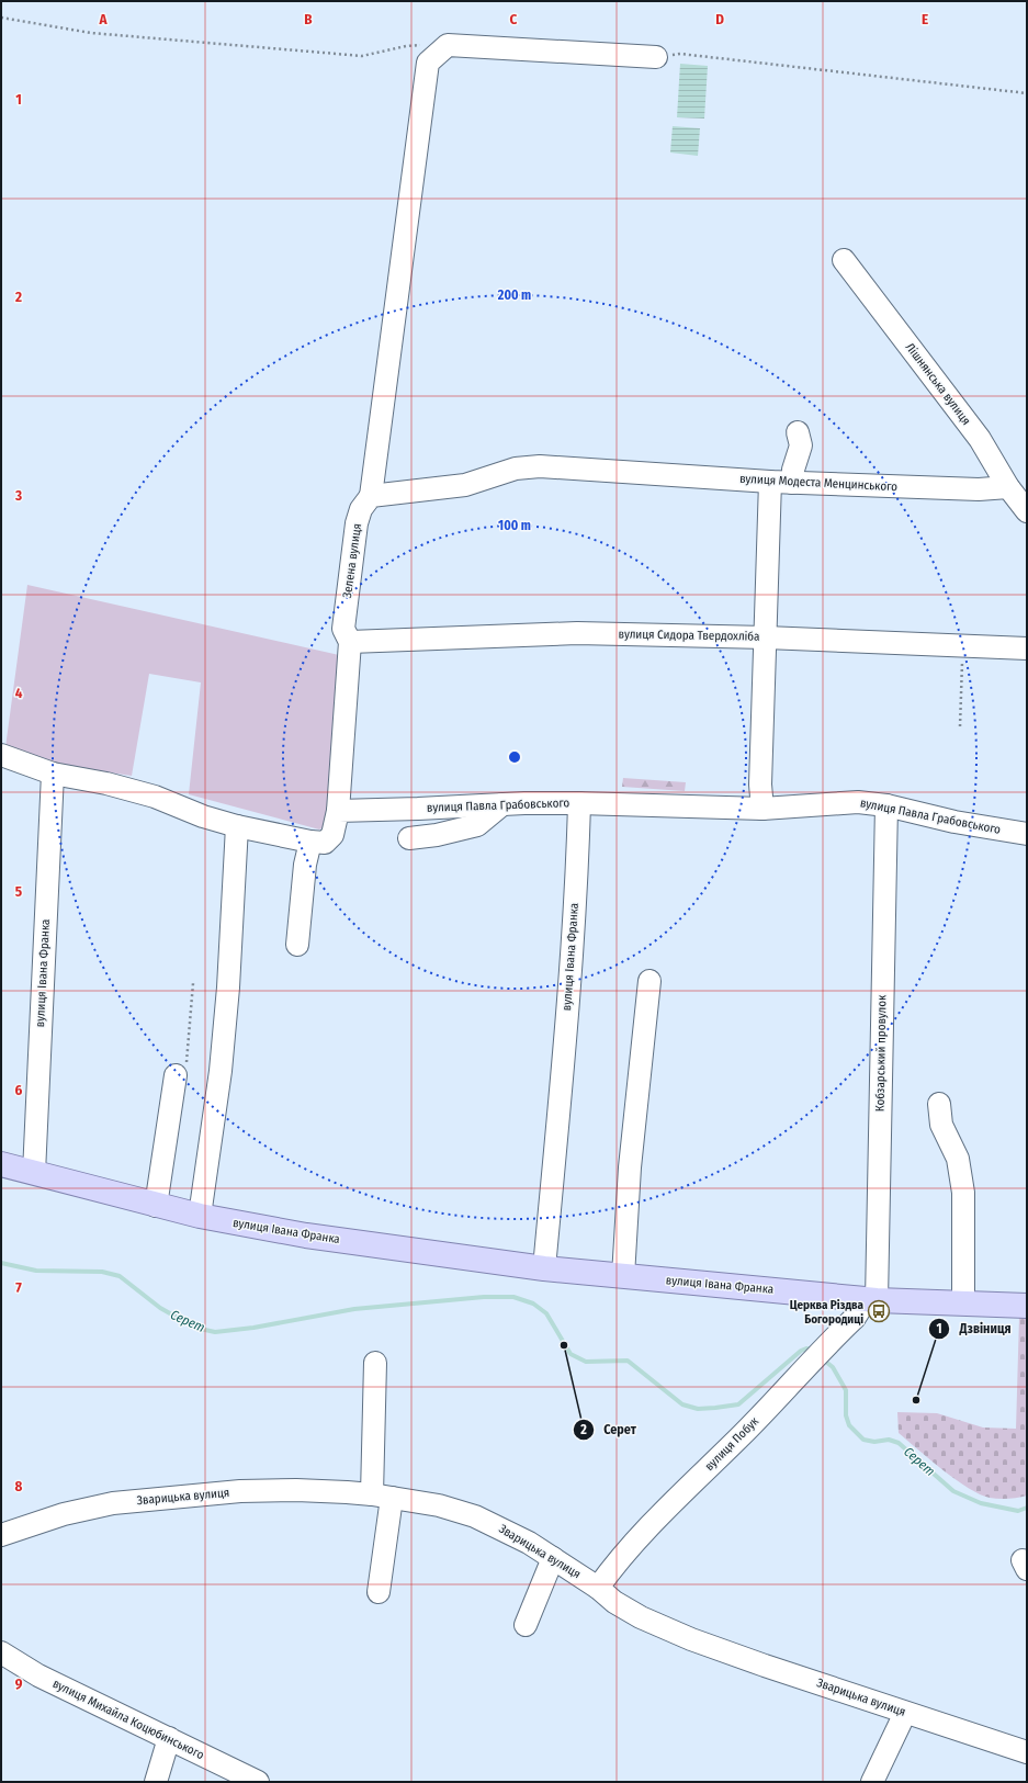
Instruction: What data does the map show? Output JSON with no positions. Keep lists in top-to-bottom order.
{
  "streets": {
    "main road": ["вулиця Івана Франка"],
    "street": [
      "Лішнянська вулиця",
      "вулиця Модеста Менцинського",
      "Зелена вулиця",
      "вулиця Сидора Твердохліба",
      "вулиця Павла Грабовського",
      "Кобзарський провулок",
      "вулиця Побук",
      "Зварицька вулиця",
      "вулиця Михайла Коцюбинського"
    ]
  },
  "crossings": [
    ["Лішнянська вулиця", "вулиця Модеста Менцинського"],
    ["вулиця Модеста Менцинського", "Зелена вулиця"],
    ["Зелена вулиця", "вулиця Сидора Твердохліба"],
    ["Зелена вулиця", "вулиця Павла Грабовського"],
    ["вулиця Павла Грабовського", "вулиця Івана Франка"],
    ["вулиця Павла Грабовського", "Кобзарський провулок"],
    ["вулиця Івана Франка", "Кобзарський провулок"],
    ["вулиця Івана Франка", "вулиця Побук"],
    ["Кобзарський провулок", "вулиця Побук"],
    ["вулиця Побук", "Зварицька вулиця"]
  ],
  "water": ["Серет"],
  "places": {
    "bus stop": ["Церква Різдва Богородиці"],
    "other": ["Серет", "Дзвіниця"]
  },
  "grid": {
    "columns": [
      "A",
      "B",
      "C",
      "D",
      "E"
    ],
    "rows": [
      "1",
      "2",
      "3",
      "4",
      "5",
      "6",
      "7",
      "8",
      "9"
    ]
  },
  "rings": ["200 m", "100 m"]
}
